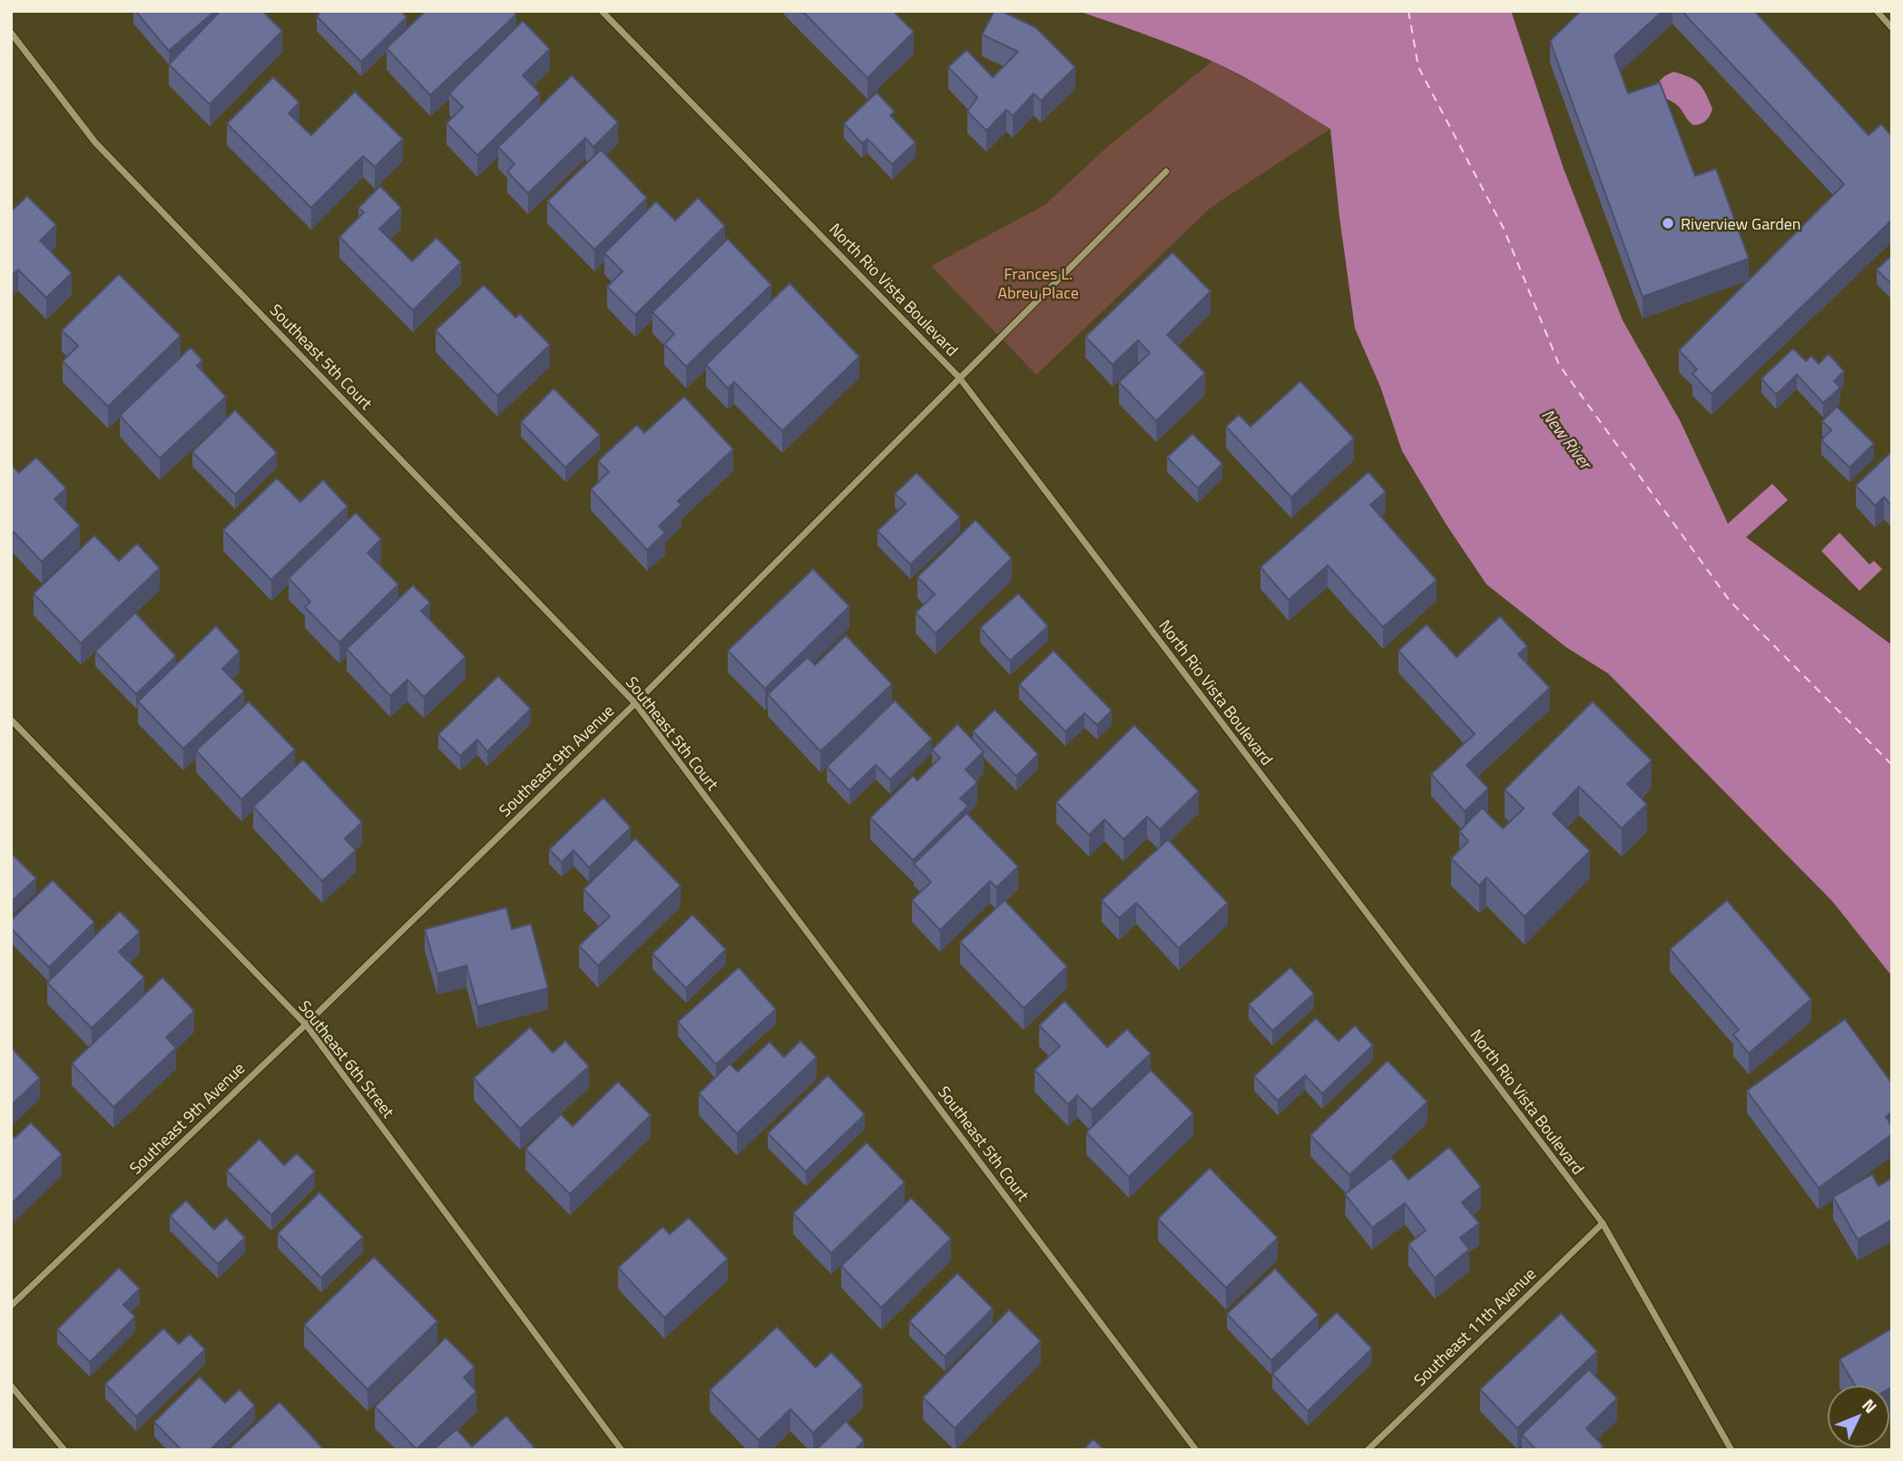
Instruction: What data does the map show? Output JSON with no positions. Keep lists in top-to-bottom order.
{
  "streets": {
    "street": [
      "North Rio Vista Boulevard",
      "Southeast 5th Court",
      "Southeast 9th Avenue",
      "Southeast 6th Street",
      "Southeast 11th Avenue"
    ]
  },
  "crossings": [
    ["North Rio Vista Boulevard", "Southeast 9th Avenue"],
    ["North Rio Vista Boulevard", "Southeast 11th Avenue"],
    ["Southeast 5th Court", "Southeast 9th Avenue"],
    ["Southeast 9th Avenue", "Southeast 6th Street"]
  ],
  "water": ["New River"],
  "parks": ["Frances L. Abreu Place"],
  "places": ["Riverview Garden"],
  "north": "top right"
}
